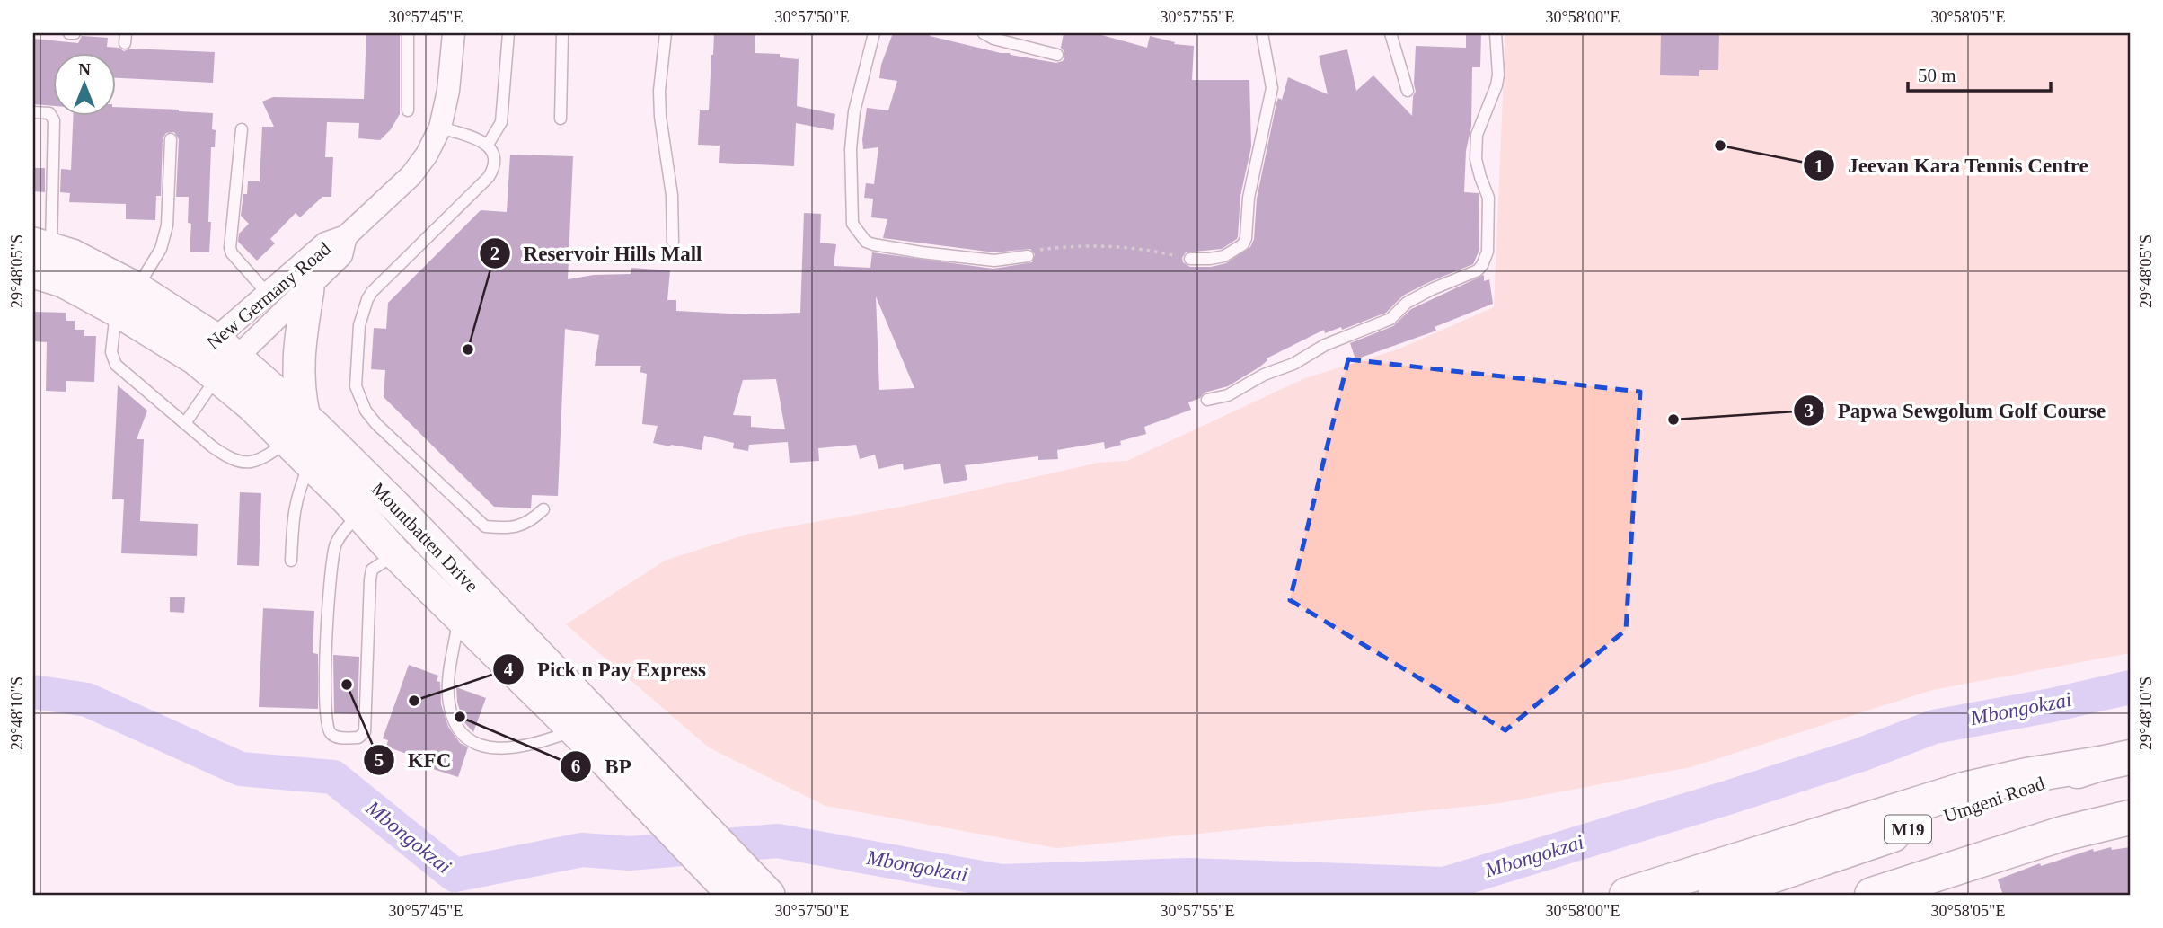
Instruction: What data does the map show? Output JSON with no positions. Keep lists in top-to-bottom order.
{
  "streets": {
    "highway": ["Umgeni Road", "M19"],
    "main road": ["Mountbatten Drive"],
    "street": ["New Germany Road"]
  },
  "crossings": [
    ["New Germany Road", "Mountbatten Drive"]
  ],
  "water": ["Mbongokzai"],
  "places": [
    "Jeevan Kara Tennis Centre",
    "Reservoir Hills Mall",
    "Papwa Sewgolum Golf Course",
    "KFC",
    "Pick n Pay Express",
    "BP"
  ],
  "scale_bar": "50 m",
  "north": "top",
  "coordinates": [
    "30°57'45\"E",
    "30°57'50\"E",
    "30°57'55\"E",
    "30°58'00\"E",
    "30°58'05\"E",
    "29°48'05\"S",
    "29°48'10\"S"
  ]
}
